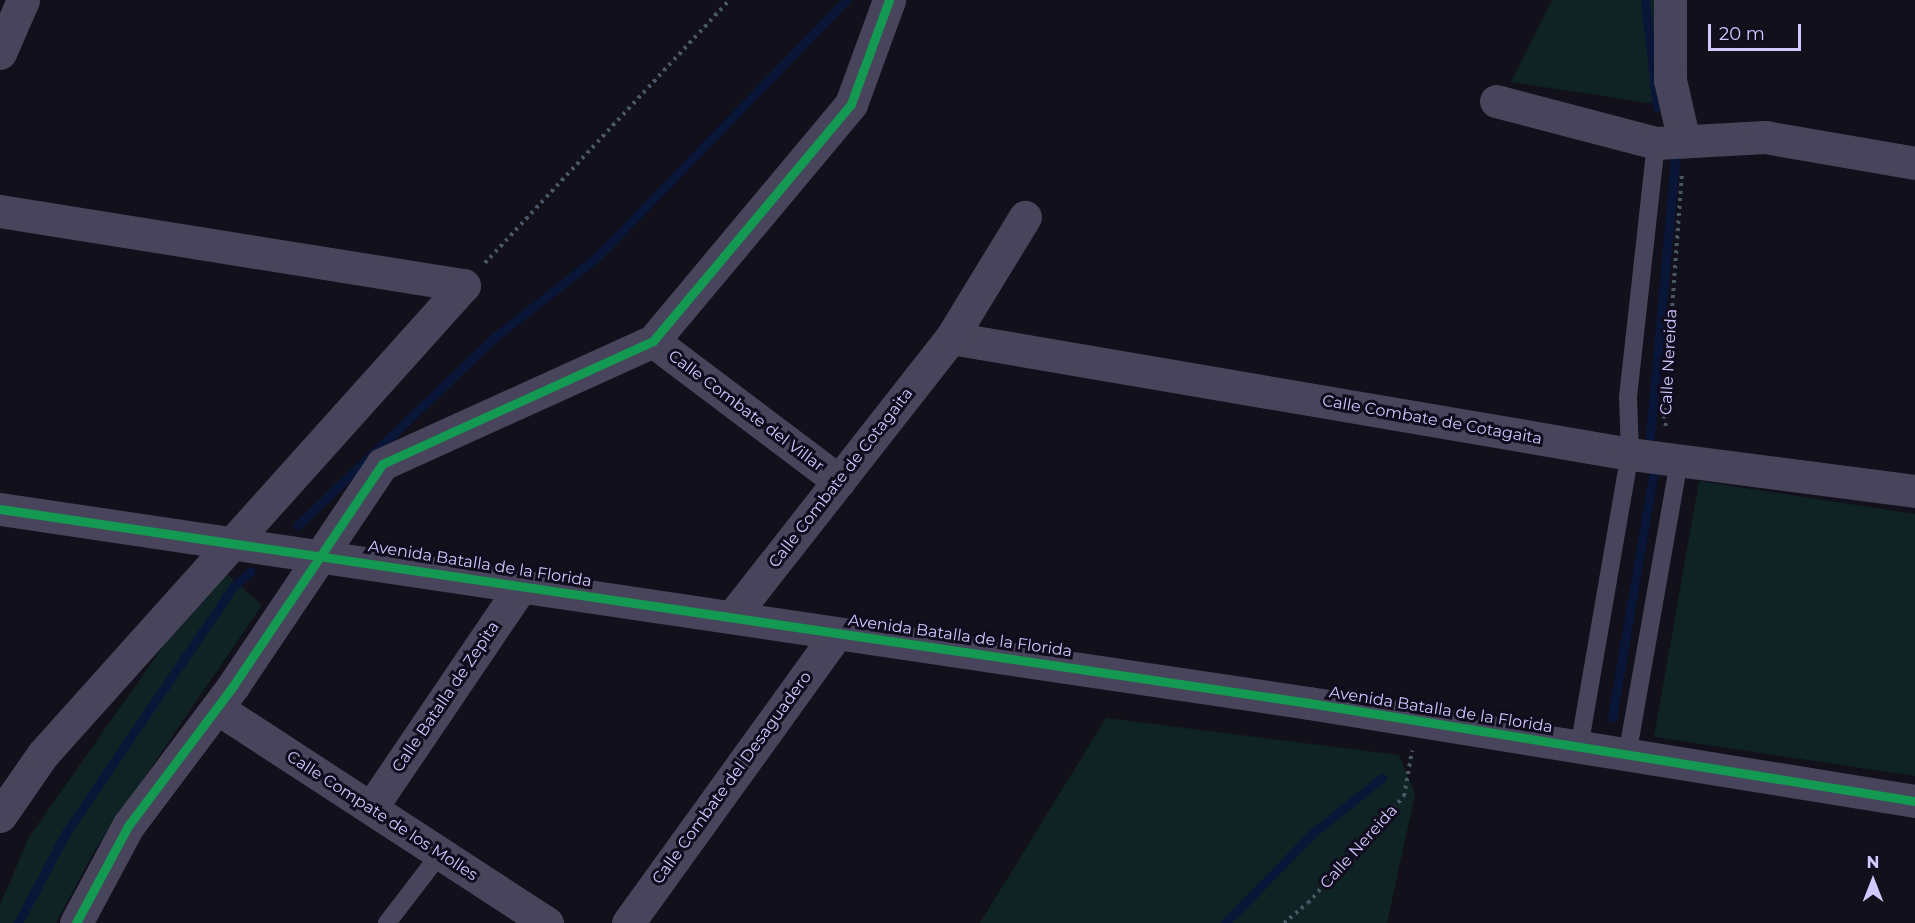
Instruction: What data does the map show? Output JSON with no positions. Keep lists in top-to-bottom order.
{
  "streets": {
    "street": [
      "Calle Nereida",
      "Calle Combate del Villar",
      "Calle Combate de Cotagaita",
      "Avenida Batalla de la Florida",
      "Calle Batalla de Zepita",
      "Calle Combate del Desaguadero",
      "Calle Compate de los Molles"
    ]
  },
  "crossings": [
    ["Calle Nereida", "Calle Combate de Cotagaita"],
    ["Calle Nereida", "Avenida Batalla de la Florida"],
    ["Calle Combate del Villar", "Calle Combate de Cotagaita"],
    ["Calle Combate de Cotagaita", "Avenida Batalla de la Florida"],
    ["Avenida Batalla de la Florida", "Calle Batalla de Zepita"],
    ["Avenida Batalla de la Florida", "Calle Combate del Desaguadero"],
    ["Calle Batalla de Zepita", "Calle Compate de los Molles"]
  ],
  "scale_bar": "20 m",
  "north": "top"
}
